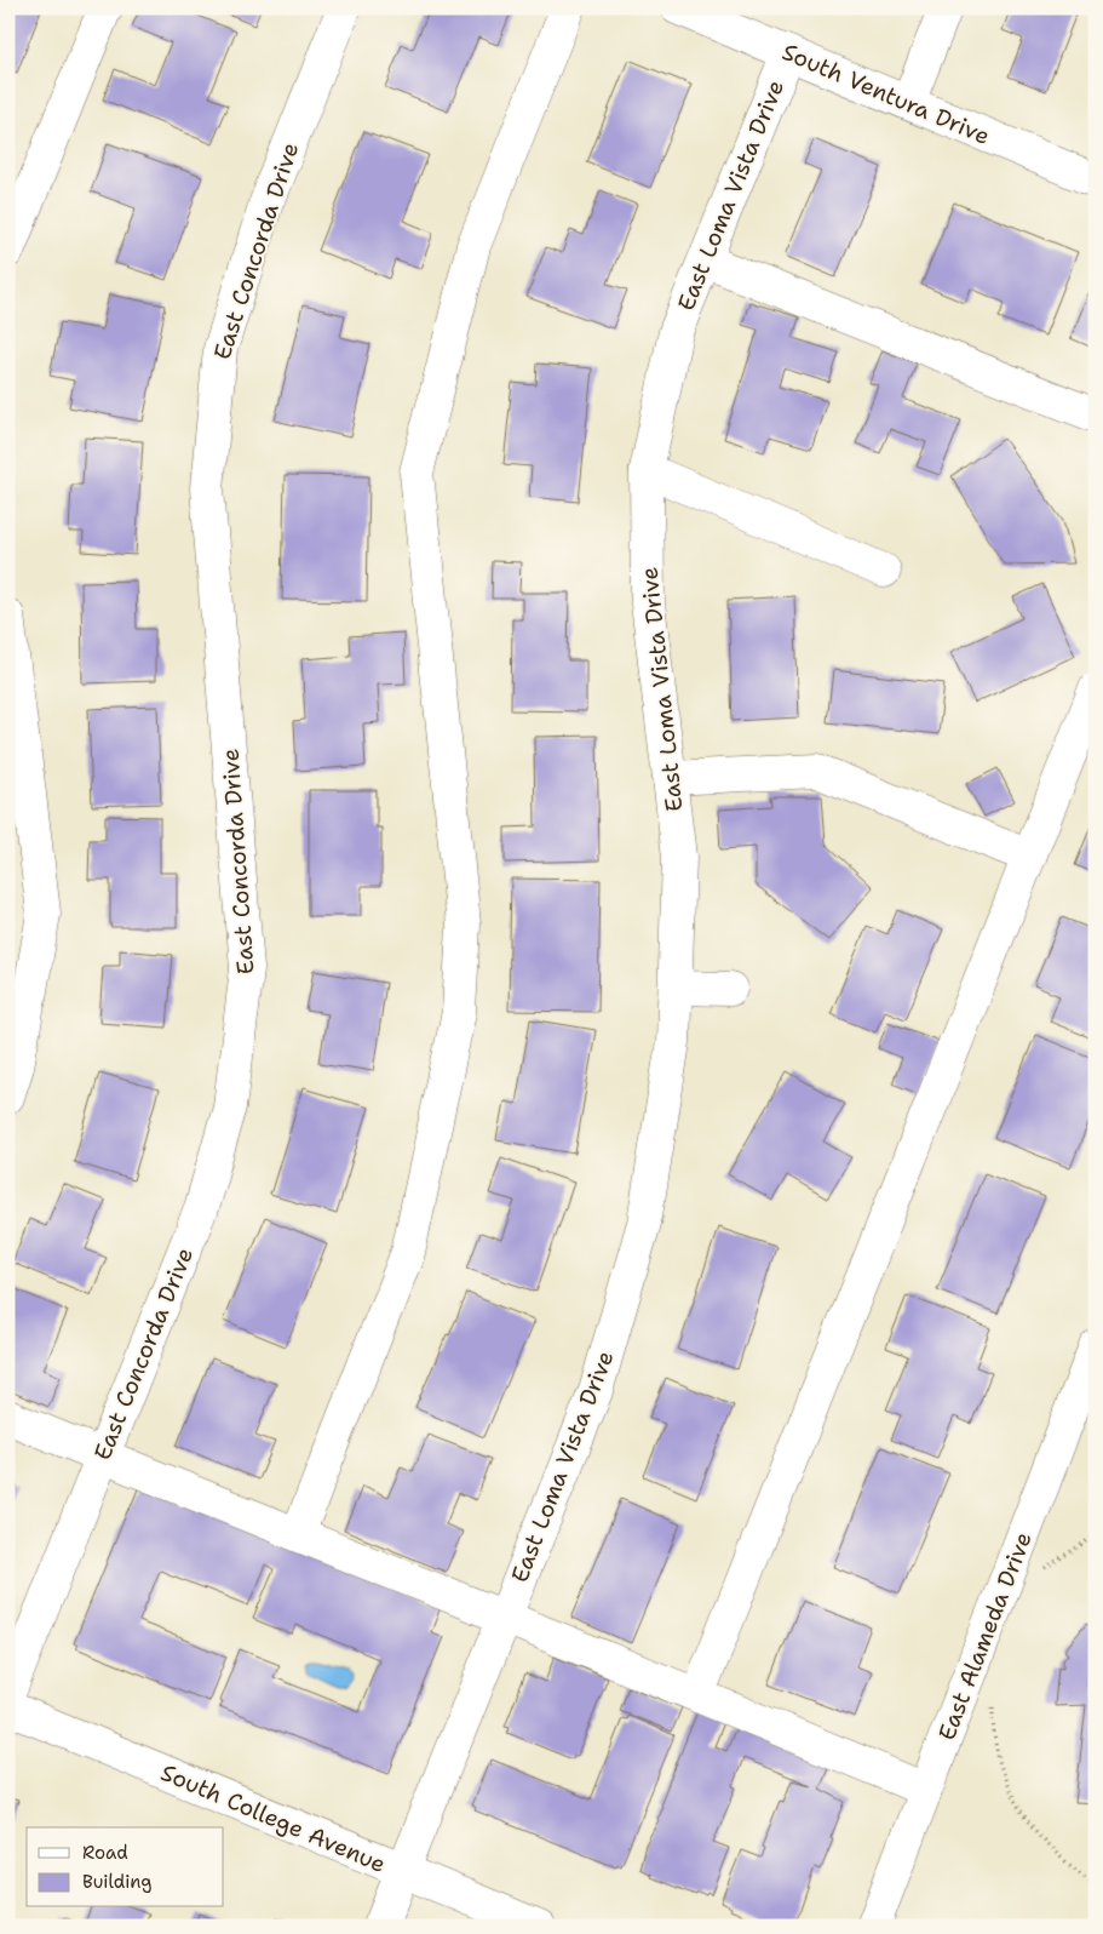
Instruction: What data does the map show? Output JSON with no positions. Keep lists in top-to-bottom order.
{
  "streets": {
    "street": [
      "South Ventura Drive",
      "East Loma Vista Drive",
      "East Concorda Drive",
      "East Alameda Drive",
      "South College Avenue"
    ]
  },
  "crossings": [
    ["South Ventura Drive", "East Loma Vista Drive"],
    ["East Loma Vista Drive", "South College Avenue"]
  ],
  "legend": ["Road", "Building"]
}
